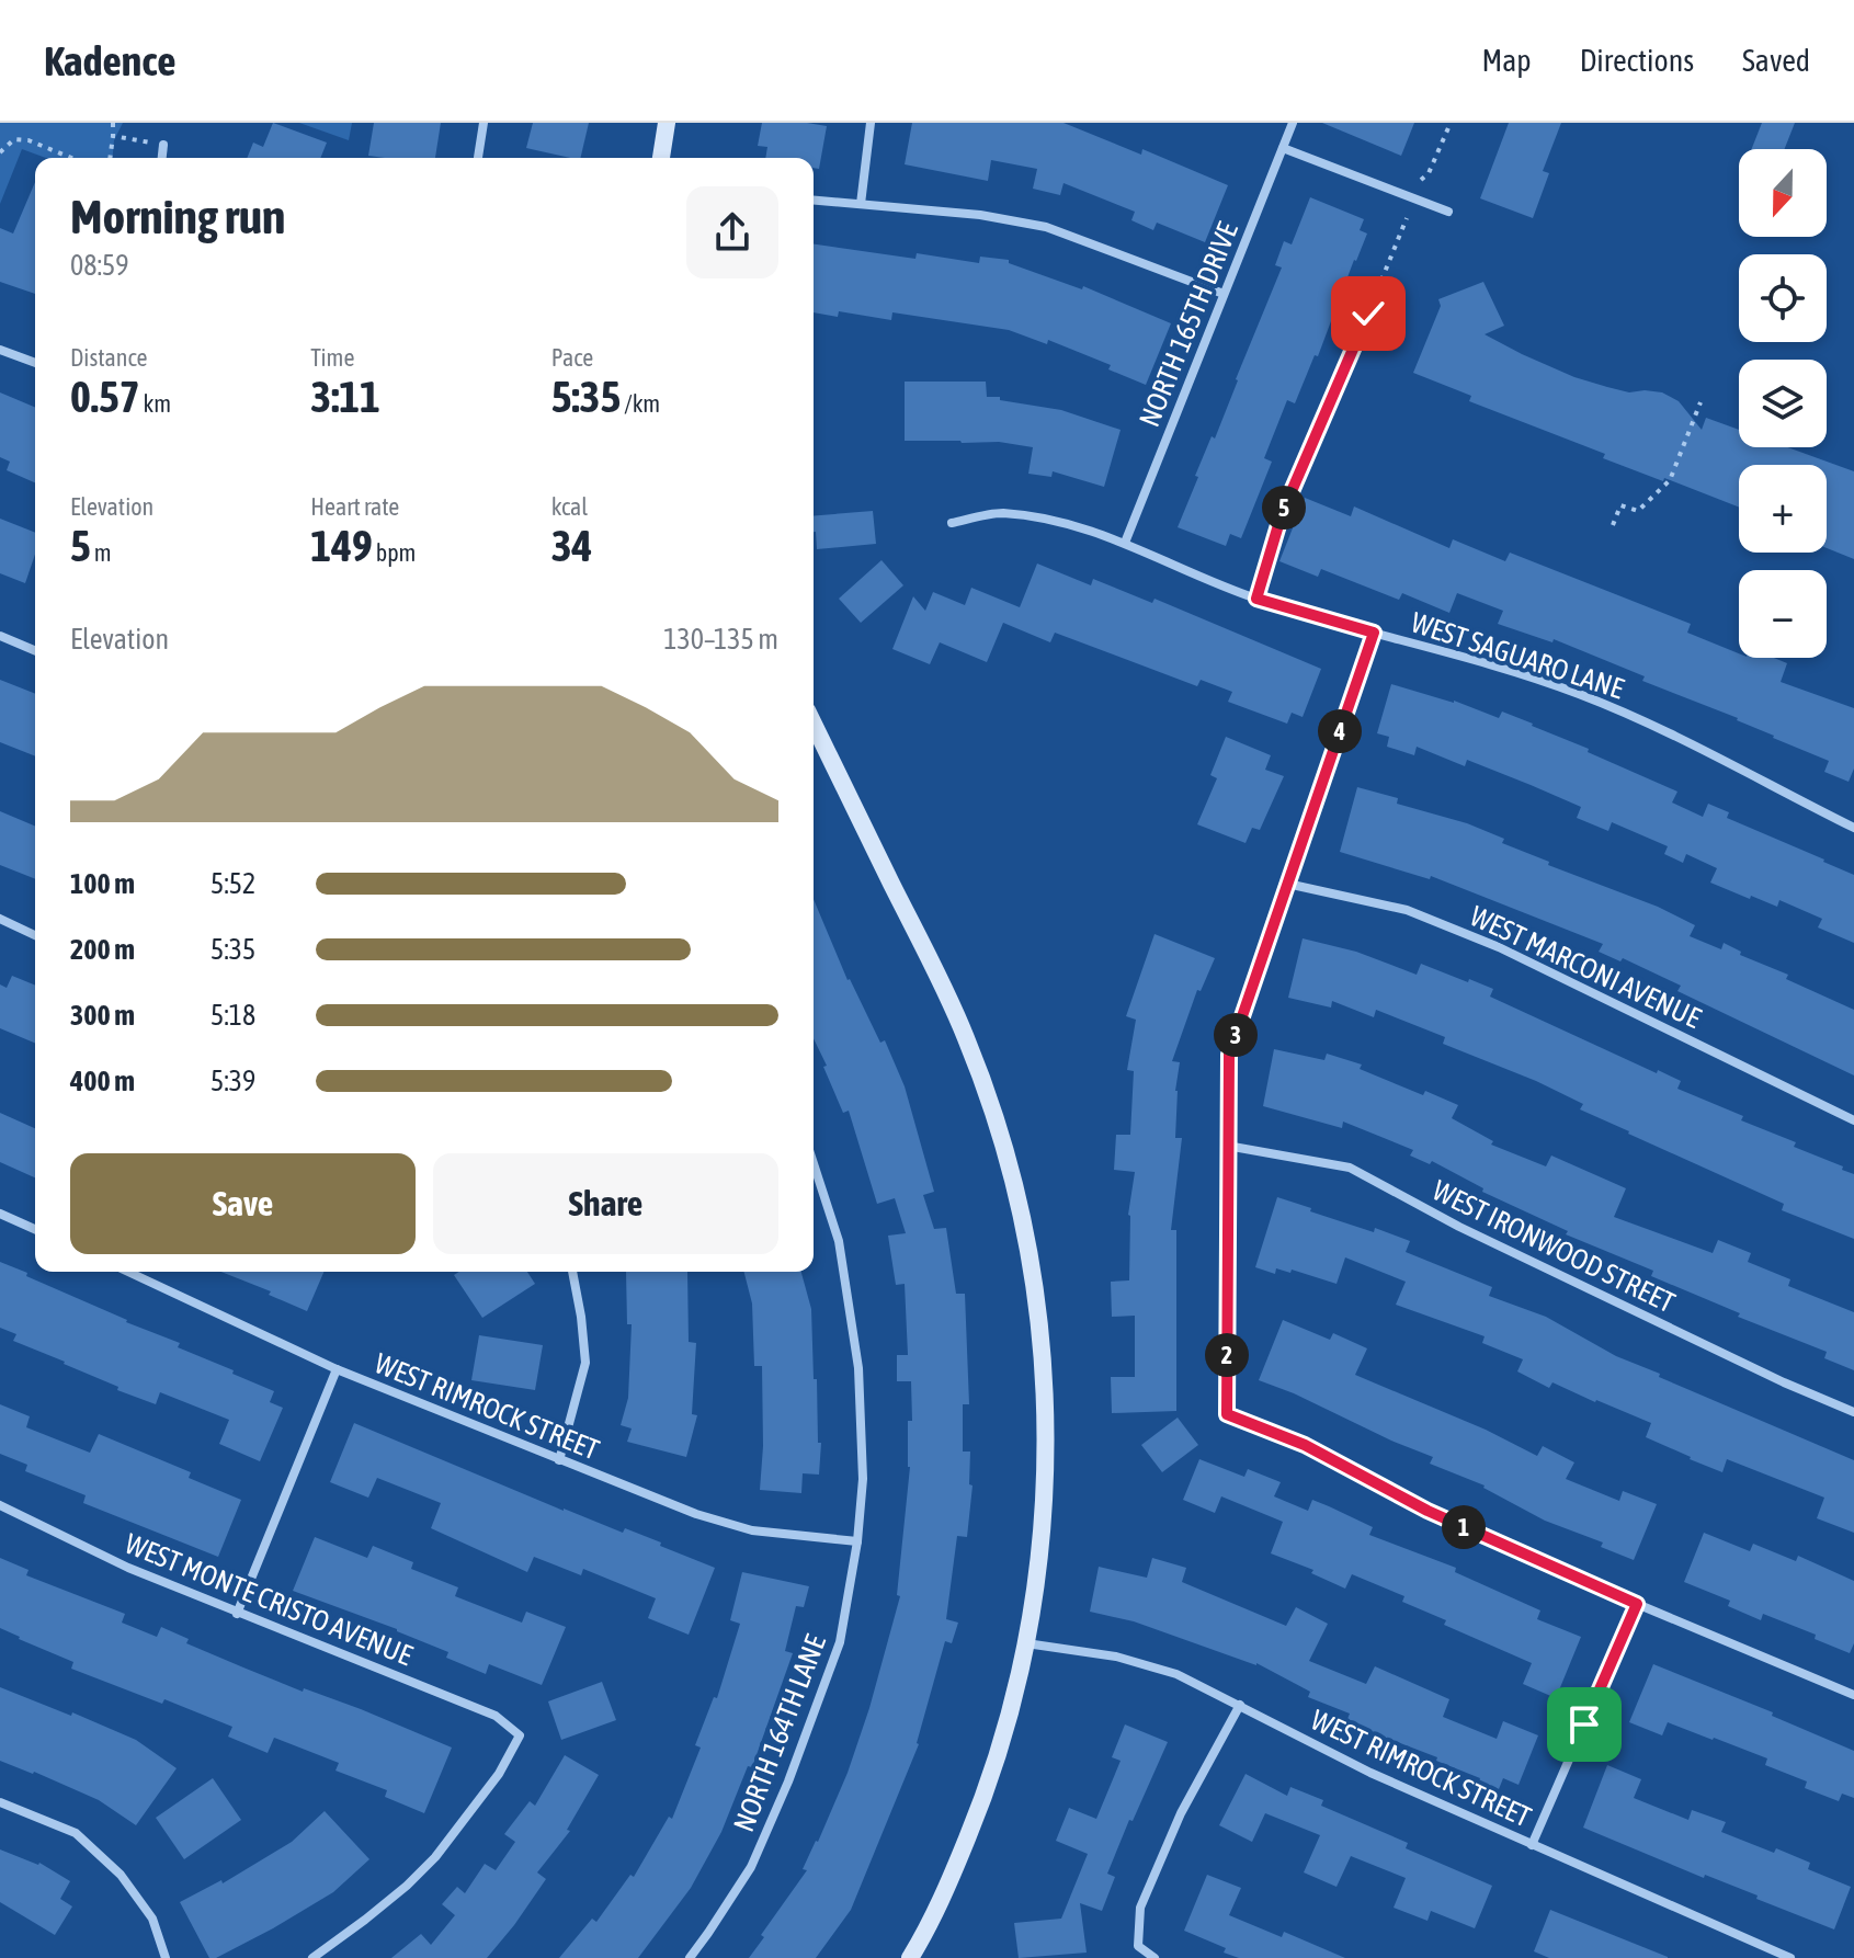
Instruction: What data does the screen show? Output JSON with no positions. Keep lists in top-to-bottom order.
{
  "streets": {
    "street": [
      "NORTH 165TH DRIVE",
      "WEST SAGUARO LANE",
      "WEST MARCONI AVENUE",
      "WEST IRONWOOD STREET",
      "WEST RIMROCK STREET",
      "WEST MONTE CRISTO AVENUE",
      "NORTH 164TH LANE"
    ]
  },
  "crossings": [
    ["NORTH 165TH DRIVE", "WEST SAGUARO LANE"],
    ["WEST RIMROCK STREET", "NORTH 164TH LANE"]
  ],
  "north": "bottom",
  "page": {
    "header": "Kadence",
    "nav": ["Map", "Directions", "Saved"],
    "map_buttons": ["+", "−"],
    "heading": ["Morning run", "08:59"],
    "stats": [
      ["Distance", "0.57 km"],
      ["Time", "3:11"],
      ["Pace", "5:35 /km"],
      ["Elevation", "5 m"],
      ["Heart rate", "149 bpm"],
      ["kcal", "34"]
    ],
    "pins": [
      "5",
      "4",
      "3",
      "2",
      "1"
    ],
    "chart": ["Elevation", "130–135 m"],
    "list": [
      {
        "name": "100 m",
        "note": "5:52"
      },
      {
        "name": "200 m",
        "note": "5:35"
      },
      {
        "name": "300 m",
        "note": "5:18"
      },
      {
        "name": "400 m",
        "note": "5:39"
      }
    ],
    "buttons": ["Save", "Share"]
  }
}
